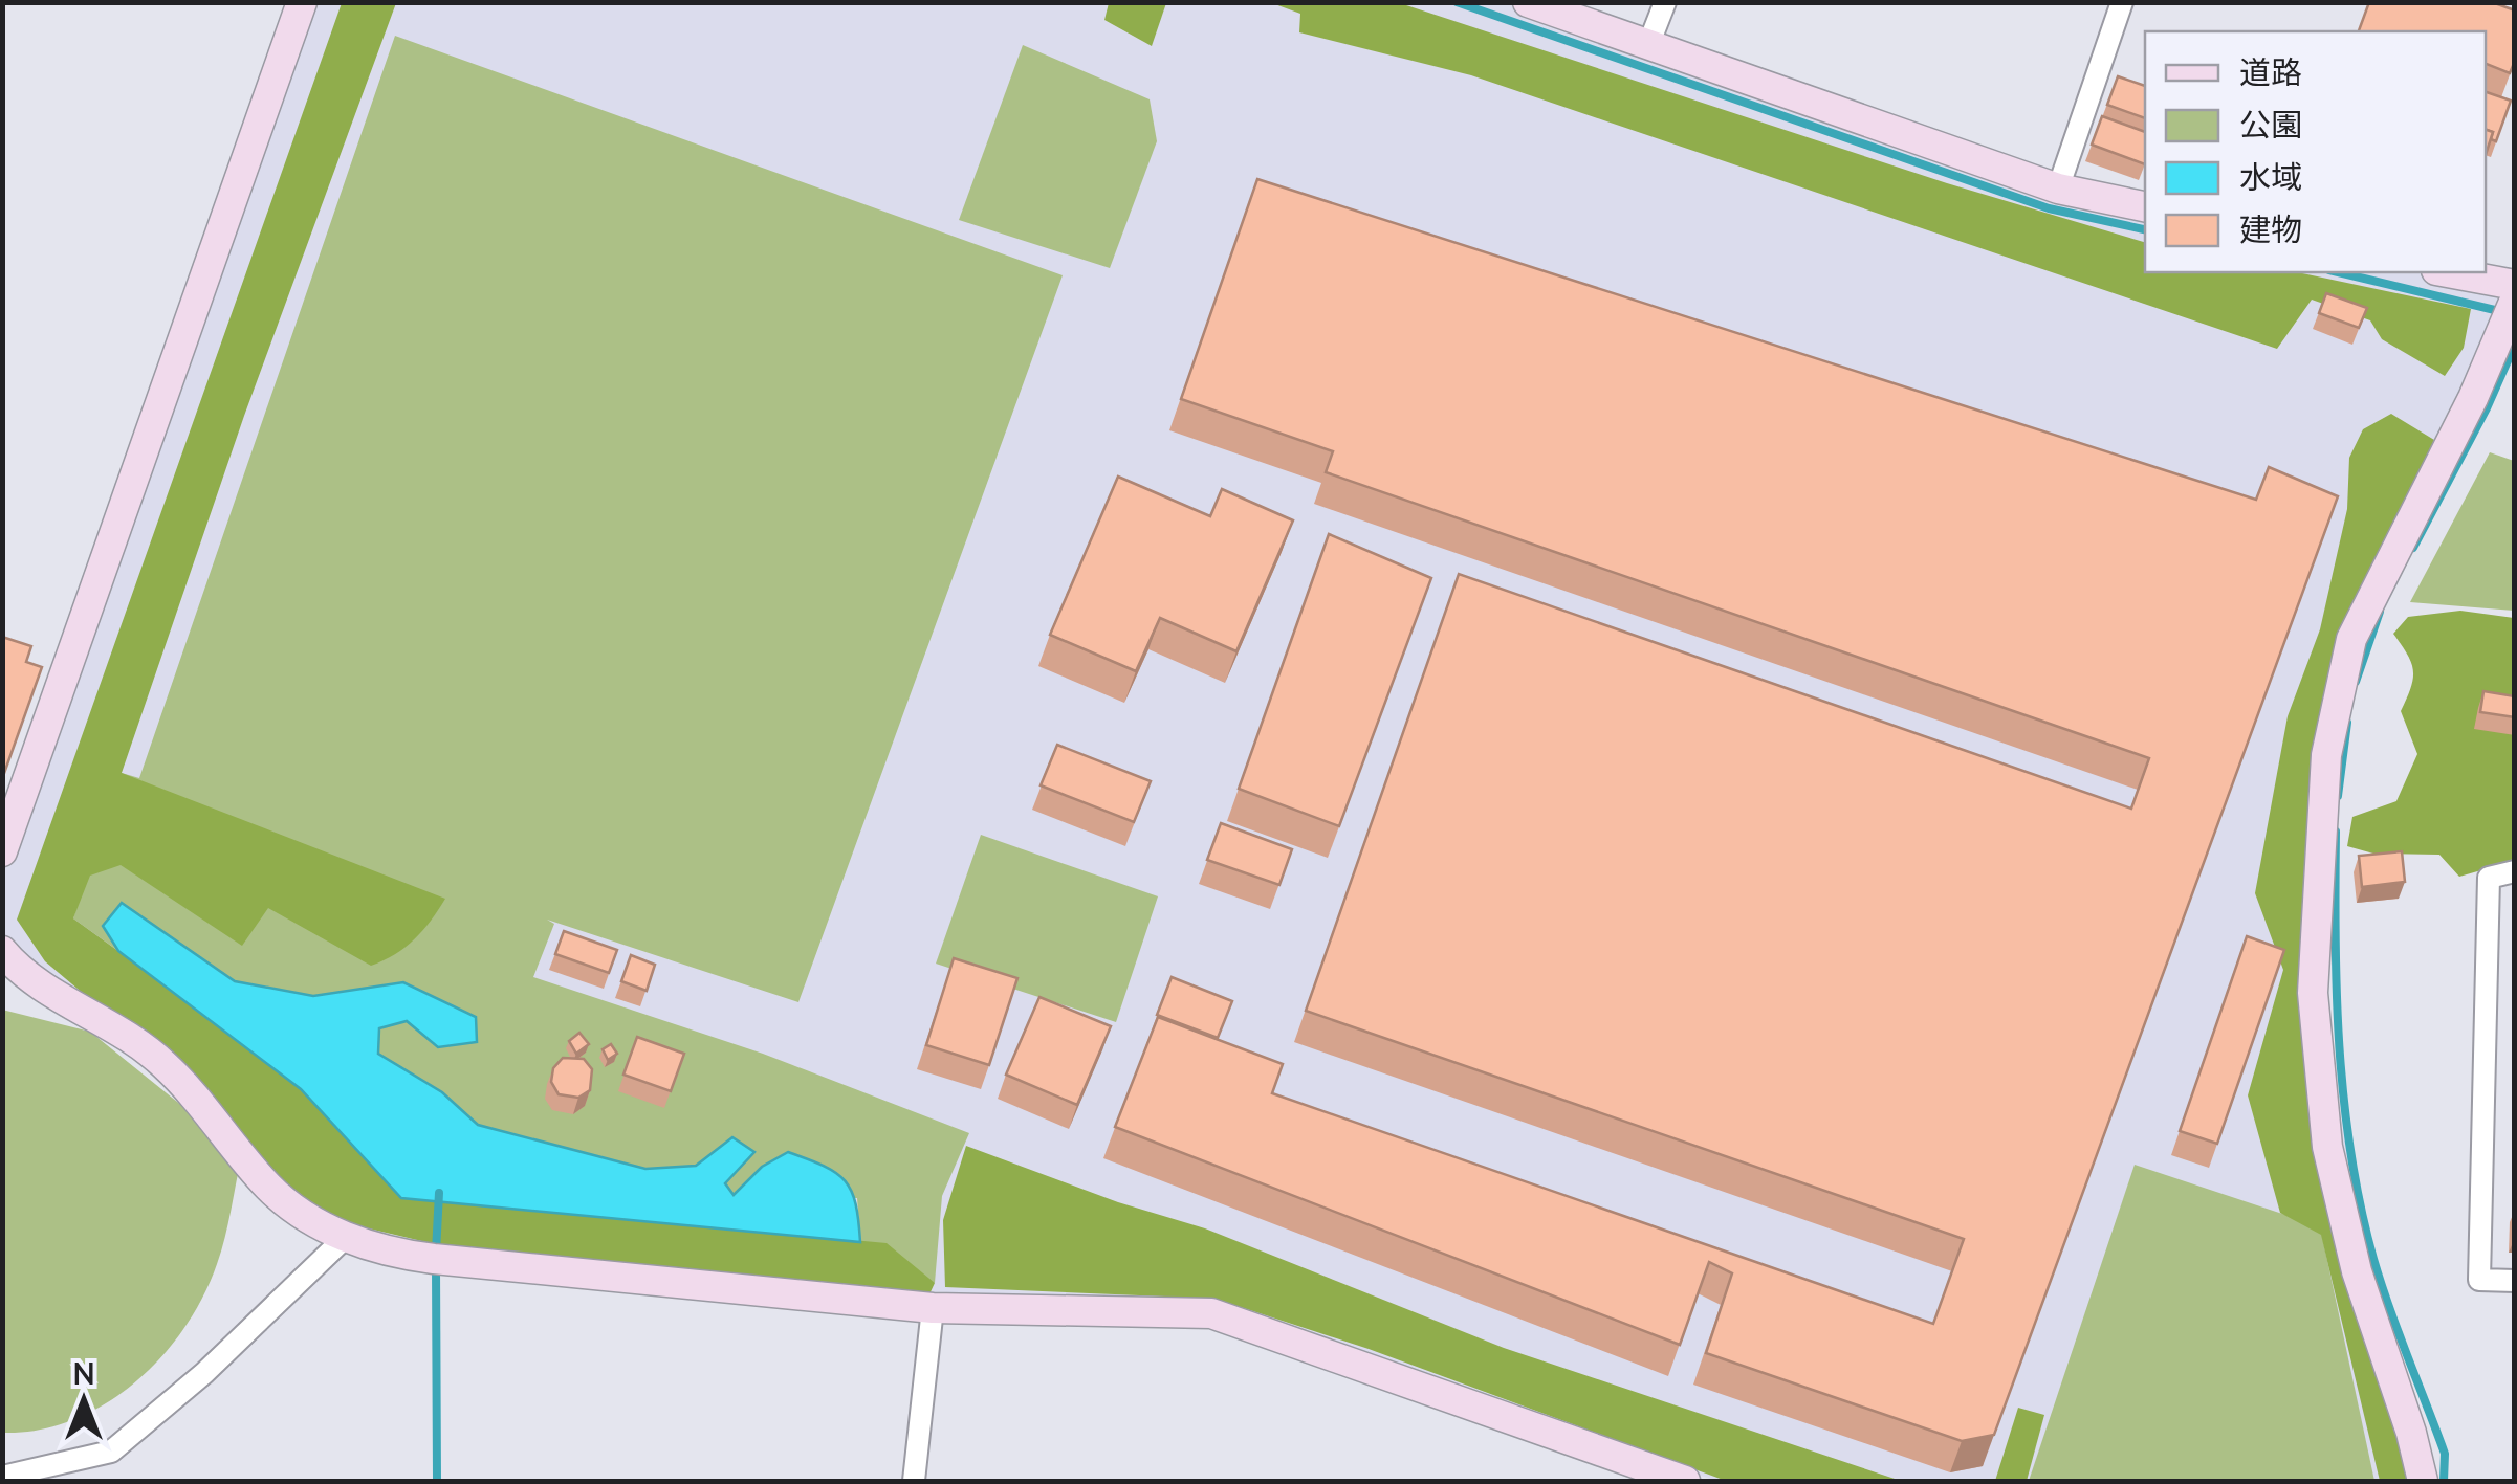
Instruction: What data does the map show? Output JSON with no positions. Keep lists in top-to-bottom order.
{
  "legend": [
    "道路",
    "公園",
    "水域",
    "建物"
  ],
  "north": "top"
}
